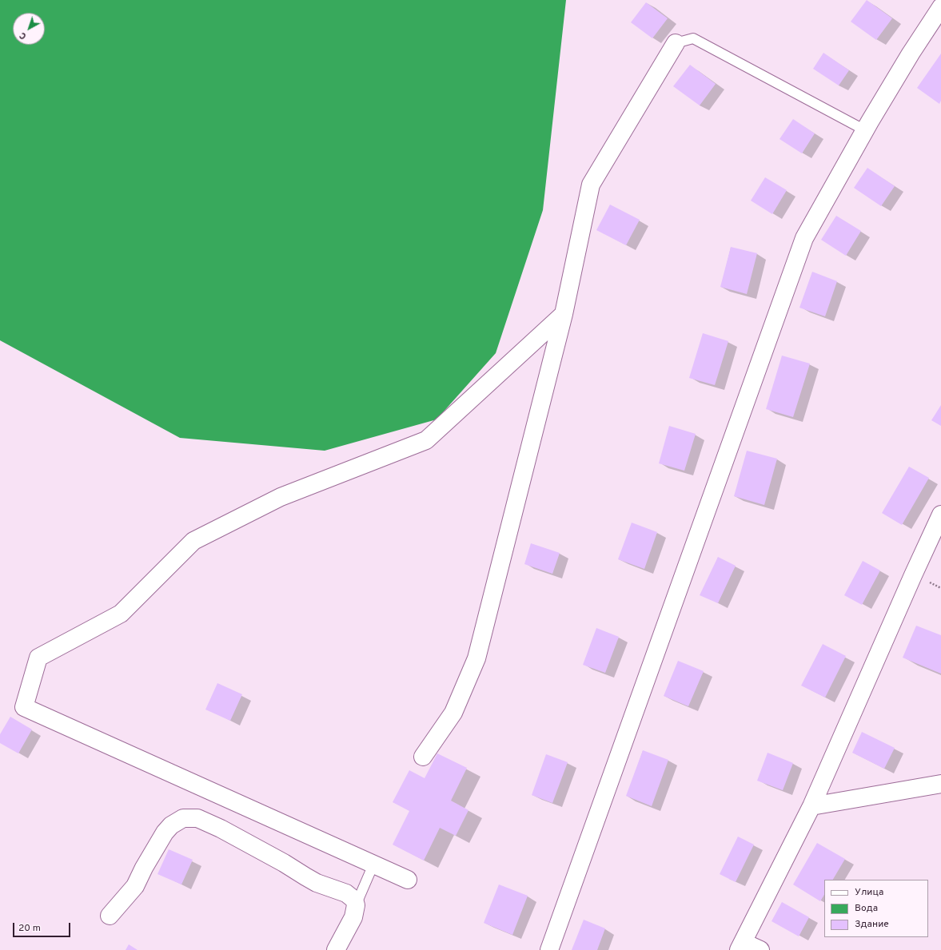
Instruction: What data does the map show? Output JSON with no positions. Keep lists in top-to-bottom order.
{
  "legend": ["Улица", "Вода", "Здание"],
  "scale_bar": "20 m",
  "north": "bottom left"
}
